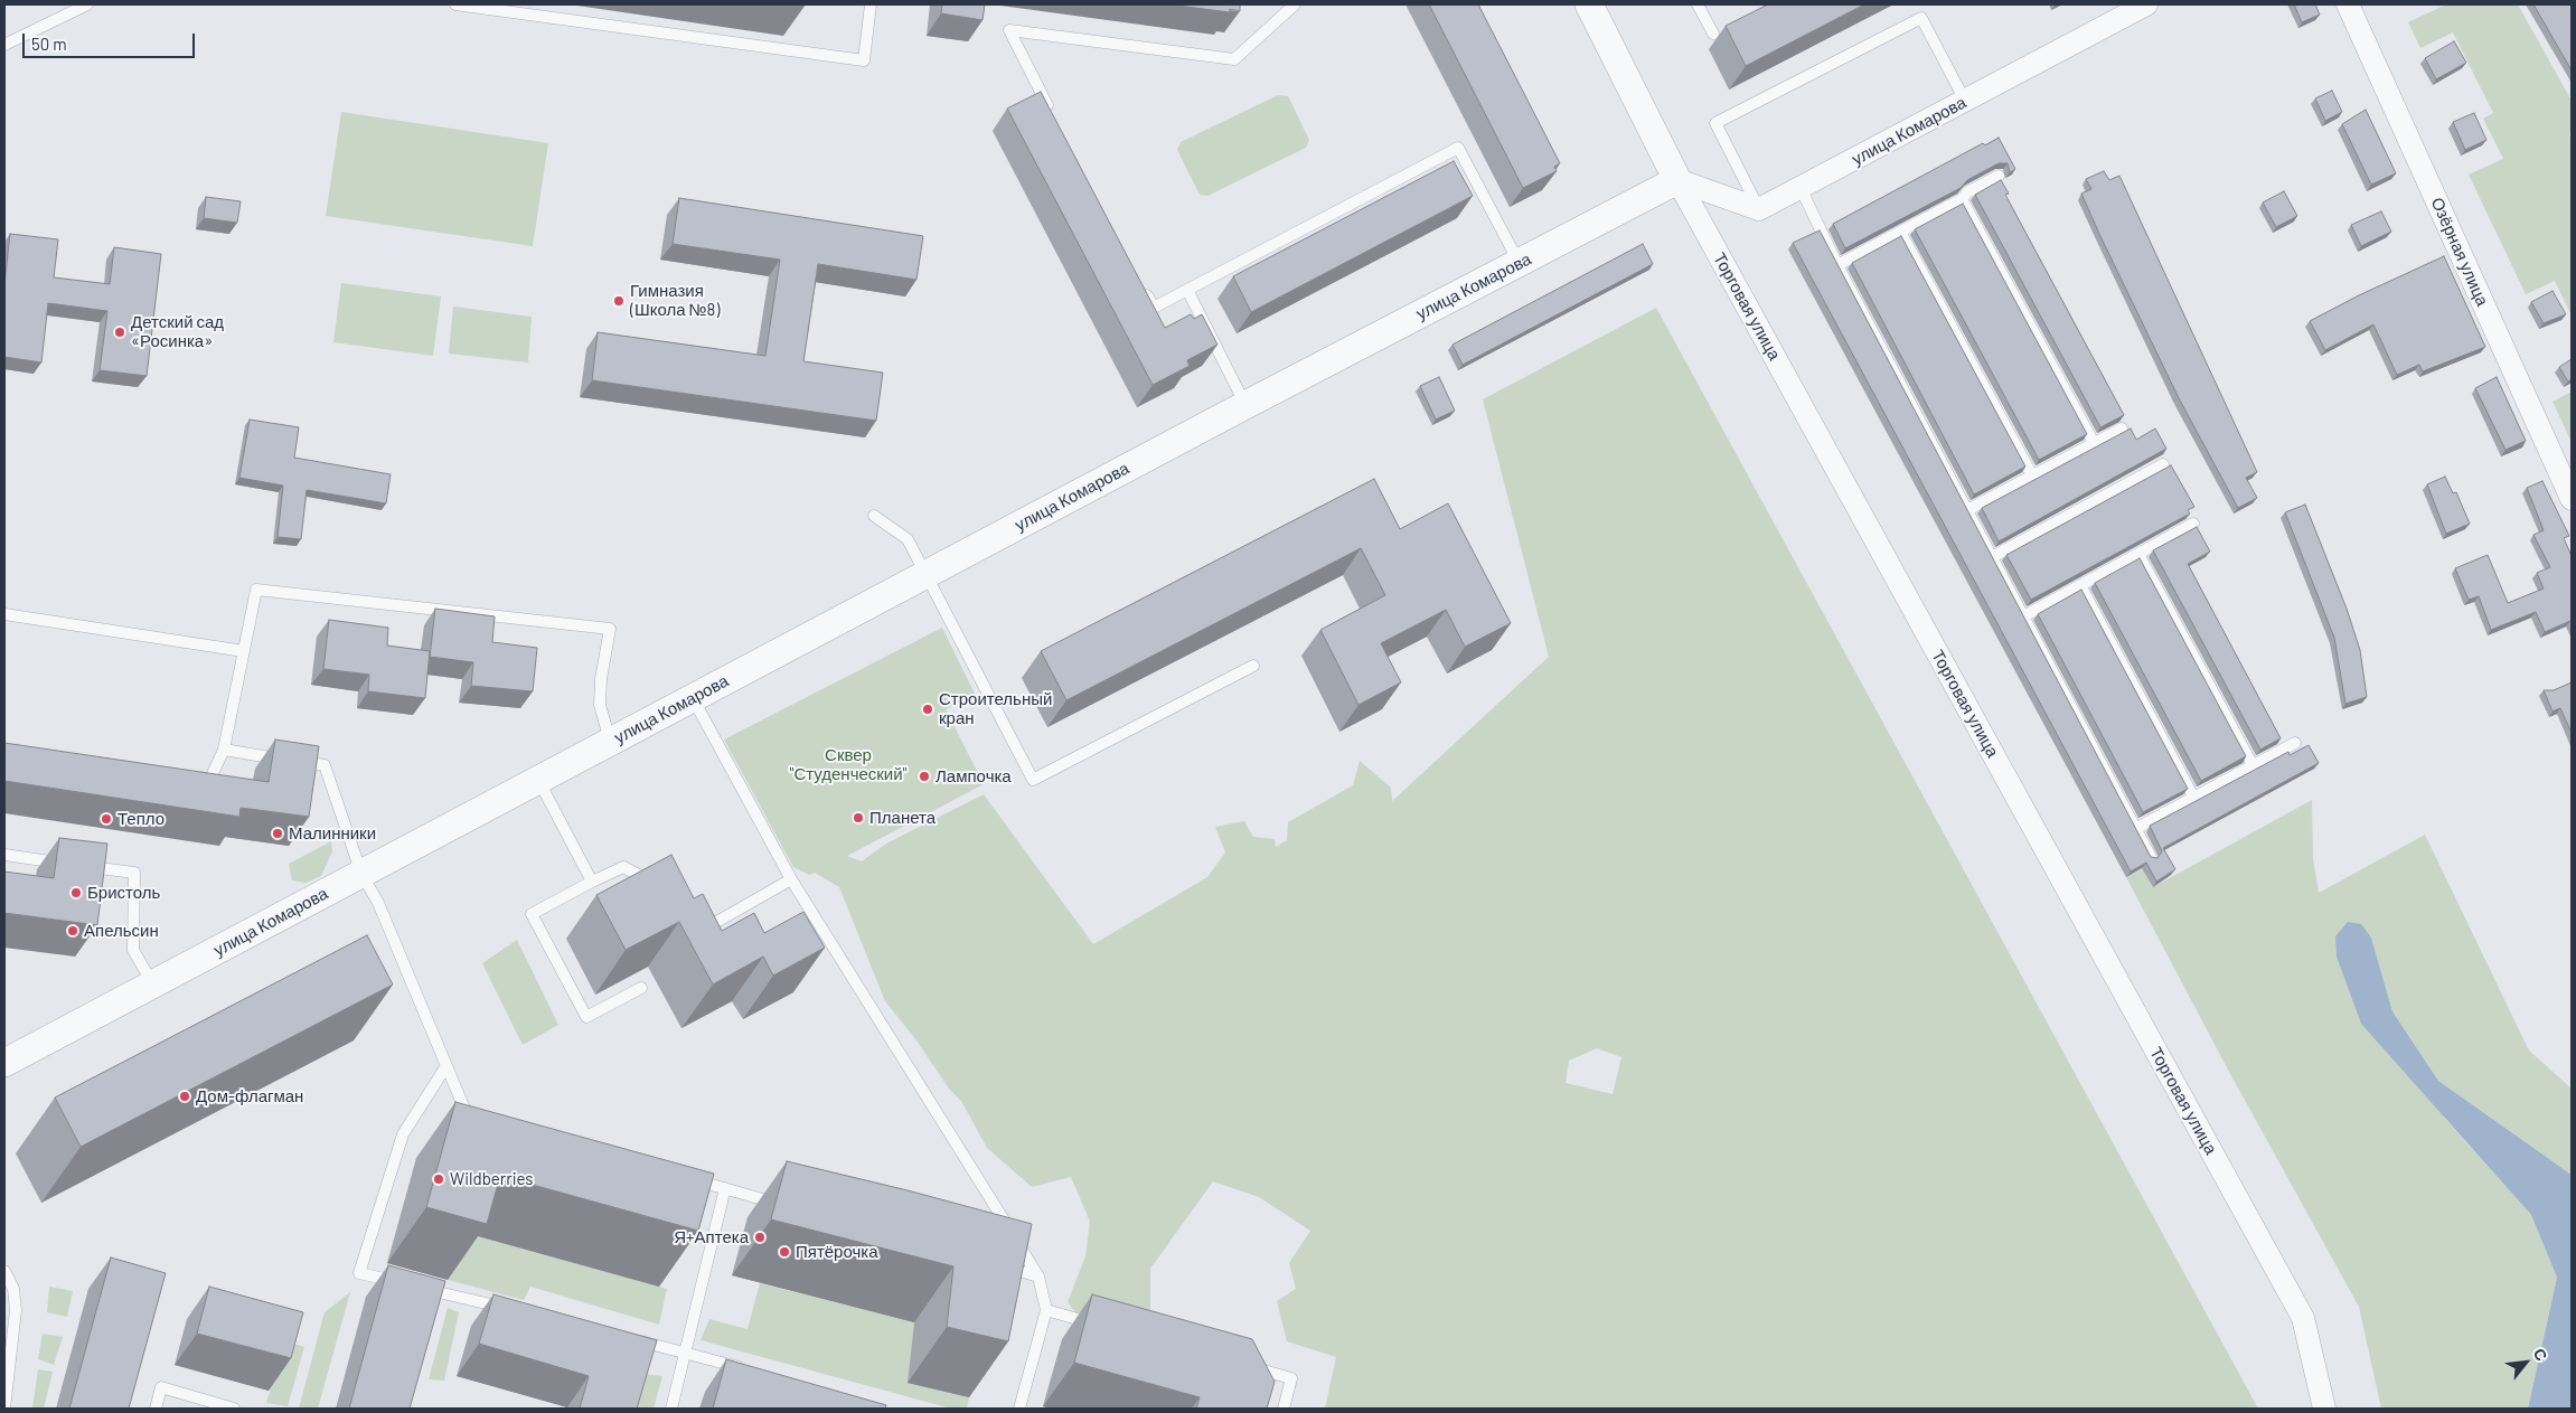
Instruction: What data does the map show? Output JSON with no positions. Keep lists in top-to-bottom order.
{
  "streets": {
    "street": ["улица Комарова", "Озёрная улица", "Торговая улица"]
  },
  "crossings": [
    ["улица Комарова", "Торговая улица"]
  ],
  "parks": ["Сквер \"Студенческий\""],
  "places": [
    "Гимназия (Школа №8)",
    "Детский сад «Росинка»",
    "Строительный кран",
    "Лампочка",
    "Планета",
    "Тепло",
    "Малинники",
    "Бристоль",
    "Апельсин",
    "Дом-флагман",
    "Wildberries",
    "Я+Аптека",
    "Пятёрочка"
  ],
  "scale_bar": "50 m",
  "north": "top right"
}
